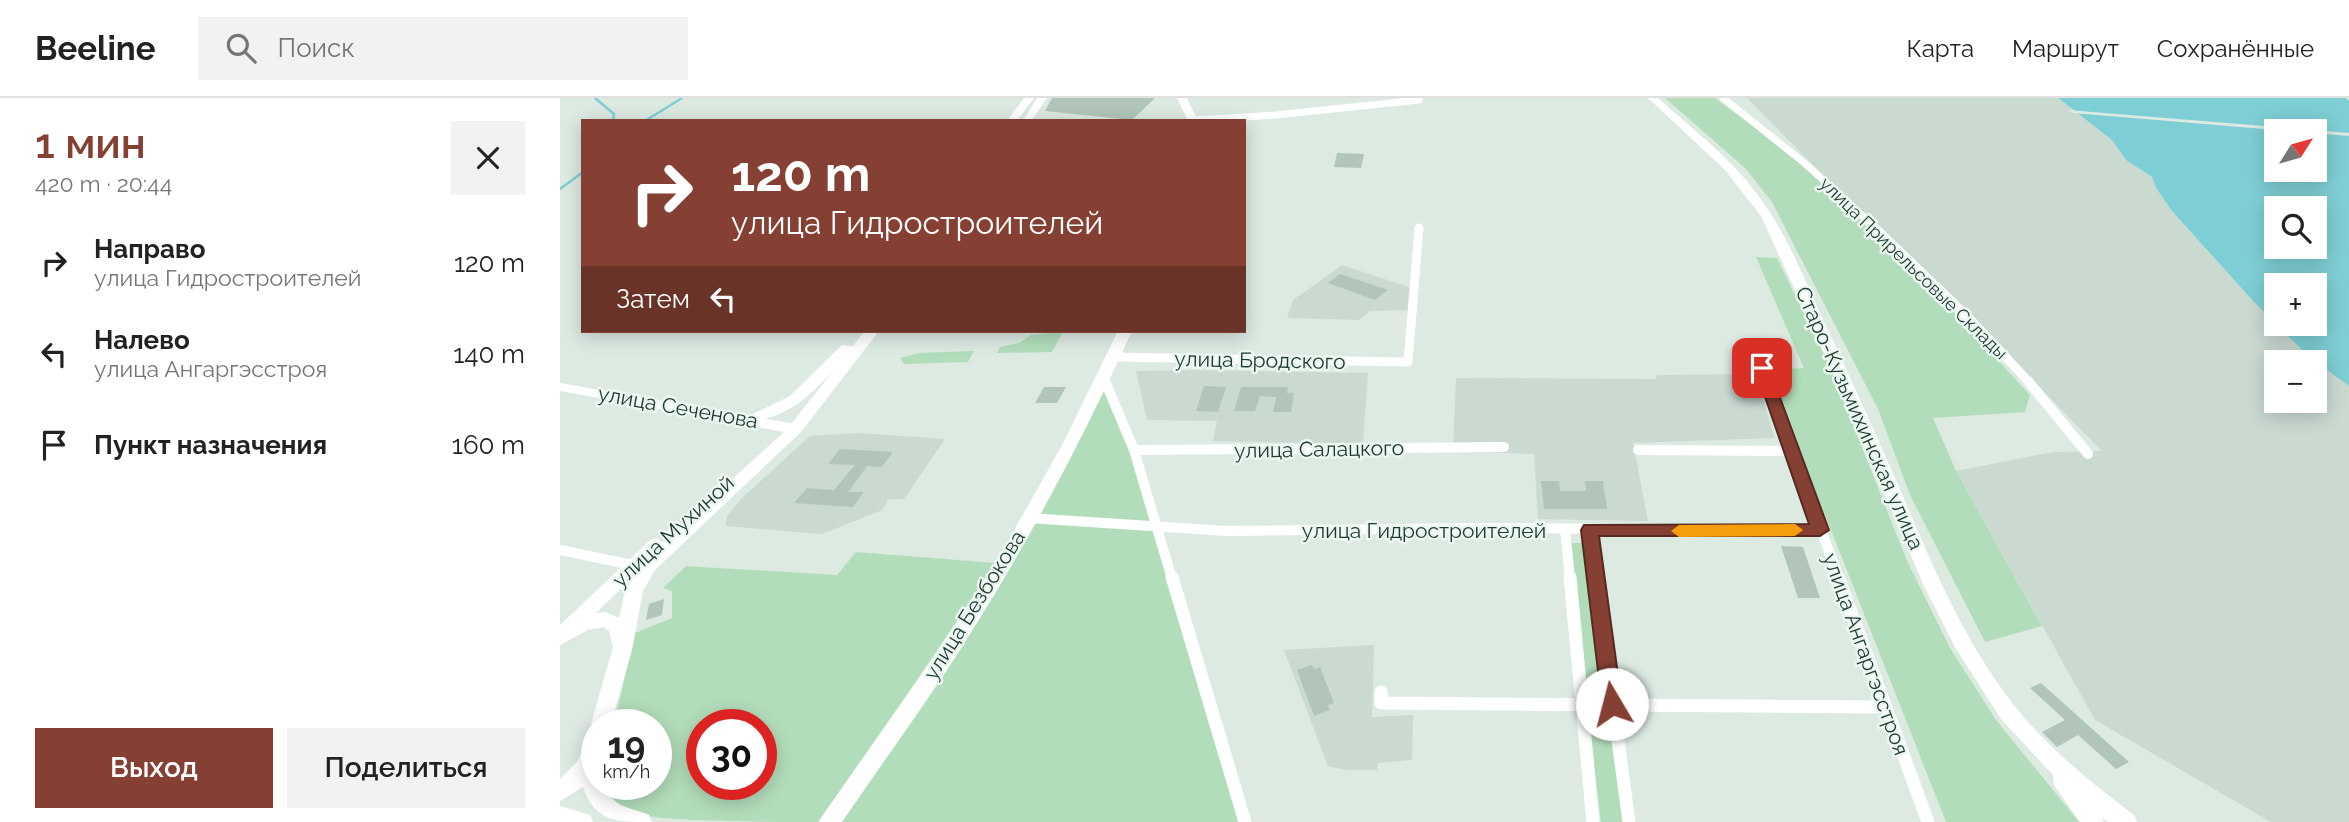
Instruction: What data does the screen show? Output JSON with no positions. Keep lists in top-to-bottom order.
{
  "streets": {
    "main road": [
      "улица Сеченова",
      "Старо-Кузьмихинская улица",
      "улица Мухиной",
      "улица Безбокова"
    ],
    "street": [
      "улица Прирельсовые Склады",
      "улица Бродского",
      "улица Салацкого",
      "улица Гидростроителей",
      "улица Ангаргэсстроя"
    ]
  },
  "crossings": [
    ["улица Бродского", "улица Безбокова"],
    ["улица Сеченова", "улица Мухиной"],
    ["улица Гидростроителей", "улица Безбокова"],
    ["улица Гидростроителей", "улица Ангаргэсстроя"]
  ],
  "north": "top right",
  "page": {
    "header": "Beeline",
    "search": "Поиск",
    "nav": ["Карта", "Маршрут", "Сохранённые"],
    "heading": ["1 мин", "420 m · 20:44"],
    "map_buttons": ["+", "−"],
    "turn": ["120 m", "улица Гидростроителей"],
    "list": [
      {
        "name": "Направо",
        "note": "улица Гидростроителей",
        "value": "120 m"
      },
      {
        "name": "Налево",
        "note": "улица Ангаргэсстроя",
        "value": "140 m"
      },
      {
        "name": "Пункт назначения",
        "value": "160 m"
      }
    ],
    "then": "Затем",
    "speed": "19 km/h",
    "limit": "30",
    "buttons": ["Выход", "Поделиться"]
  }
}
